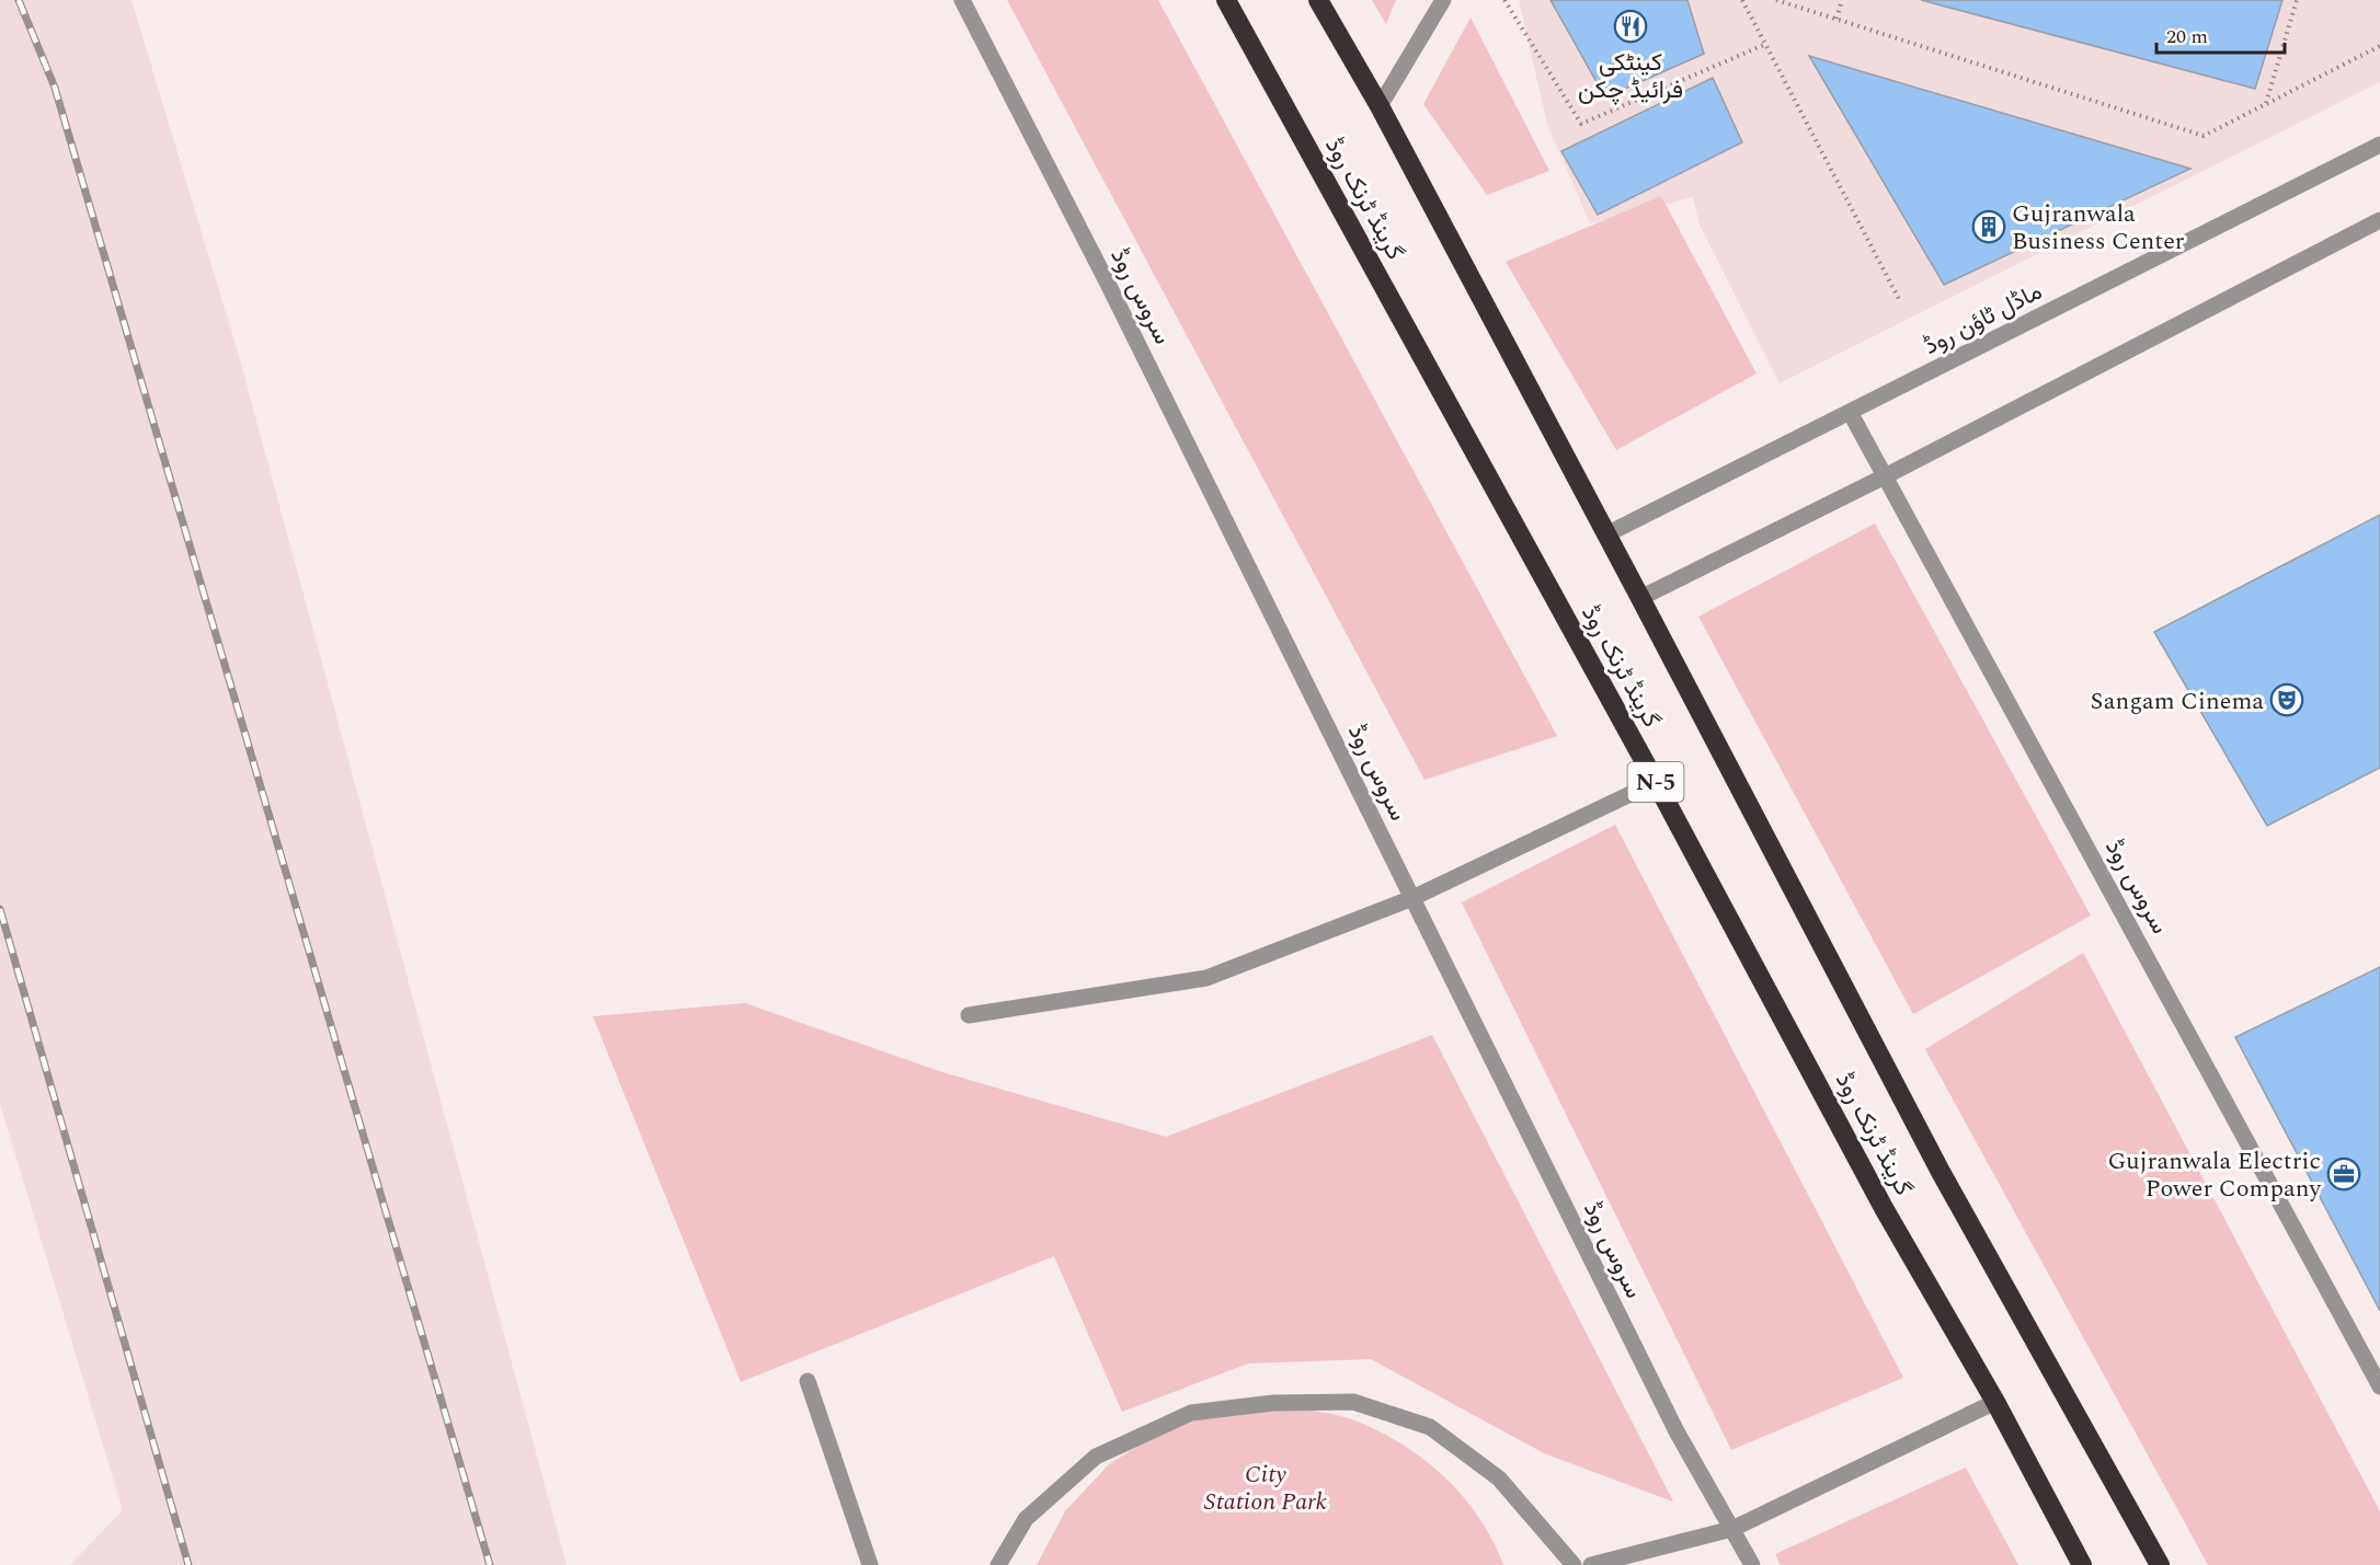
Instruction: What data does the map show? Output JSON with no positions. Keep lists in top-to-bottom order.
{
  "streets": {
    "highway": ["گرینڈ ٹرنک روڈ", "N-5"],
    "street": ["سروس روڈ", "ماڈل ٹاؤن روڈ"]
  },
  "crossings": [
    ["گرینڈ ٹرنک روڈ", "ماڈل ٹاؤن روڈ"],
    ["سروس روڈ", "ماڈل ٹاؤن روڈ"]
  ],
  "parks": ["City Station Park"],
  "places": {
    "restaurant": ["کینٹکی فرائیڈ چکن"],
    "building": ["Gujranwala Business Center"],
    "theatre": ["Sangam Cinema"],
    "office": ["Gujranwala Electric Power Company"]
  },
  "scale_bar": "20 m"
}
